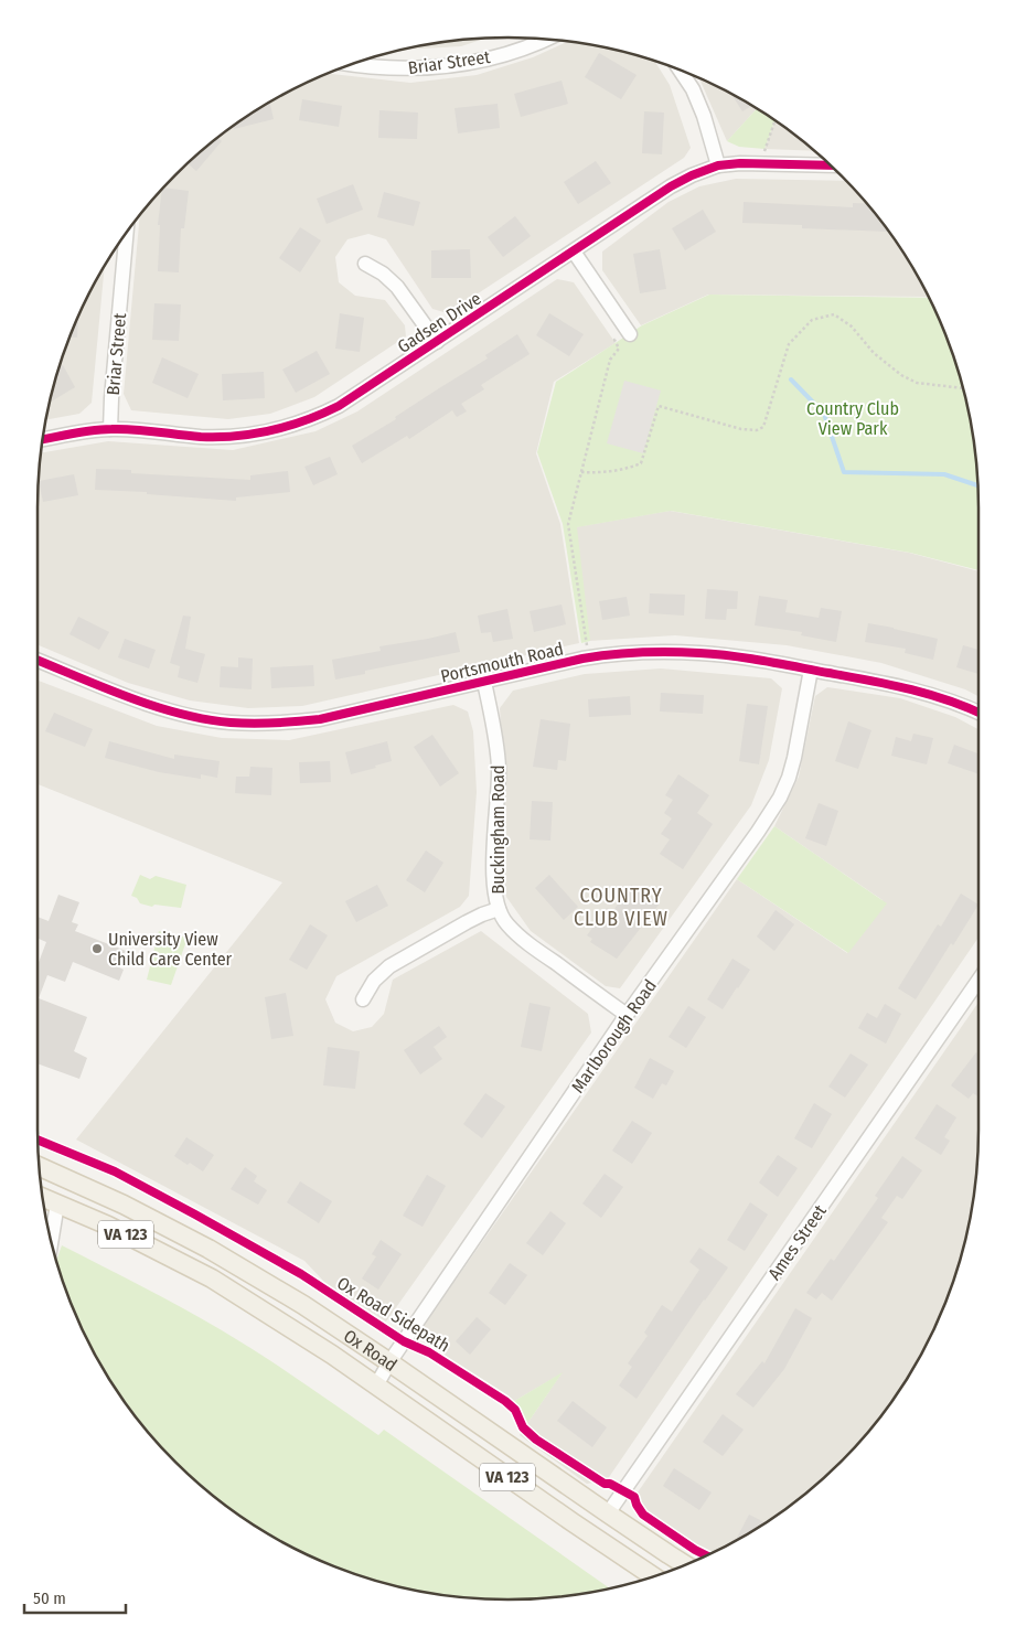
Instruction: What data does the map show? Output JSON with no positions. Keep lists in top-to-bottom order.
{
  "streets": {
    "main road": ["VA 123", "Ox Road"],
    "street": [
      "Briar Street",
      "Gadsen Drive",
      "Portsmouth Road",
      "Buckingham Road",
      "Marlborough Road",
      "Ames Street"
    ],
    "cycle path": ["Ox Road Sidepath"]
  },
  "crossings": [
    ["Briar Street", "Gadsen Drive"],
    ["Portsmouth Road", "Buckingham Road"],
    ["Portsmouth Road", "Marlborough Road"],
    ["Buckingham Road", "Marlborough Road"],
    ["Marlborough Road", "Ox Road"],
    ["Ames Street", "Ox Road"]
  ],
  "districts": ["COUNTRY CLUB VIEW"],
  "parks": ["Country Club View Park"],
  "places": ["University View Child Care Center"],
  "scale_bar": "50 m"
}
